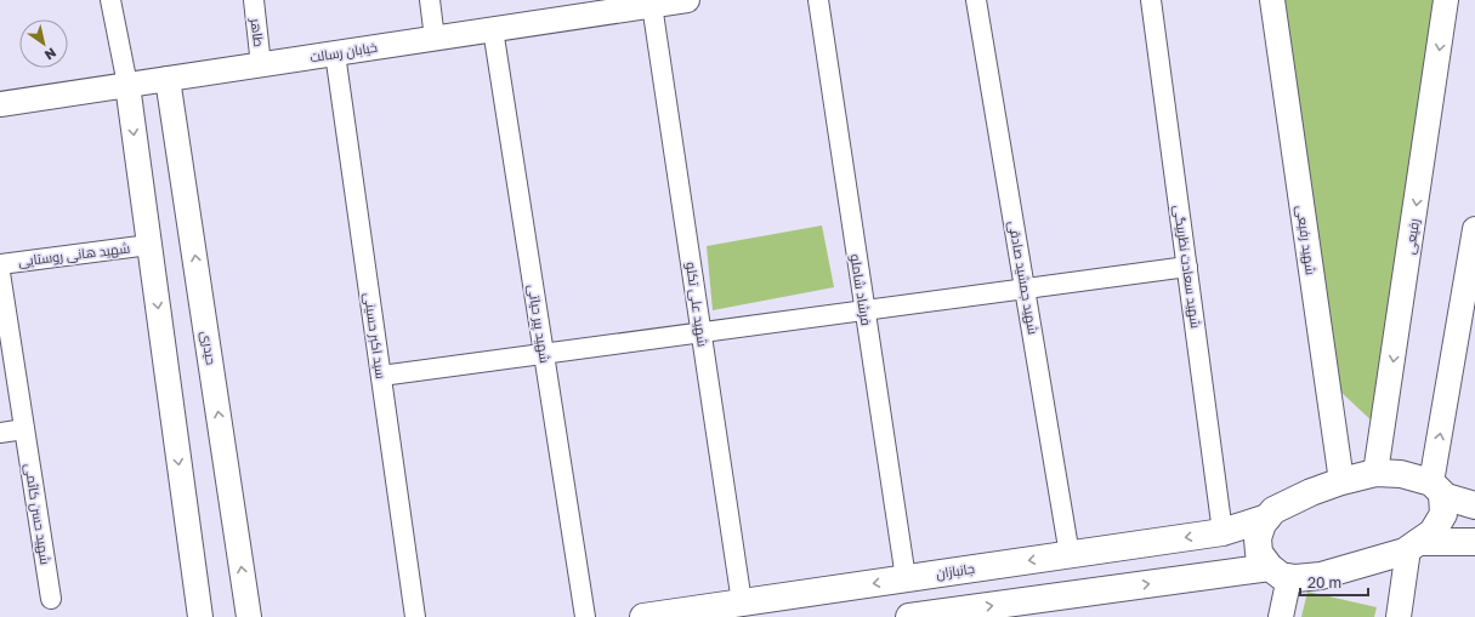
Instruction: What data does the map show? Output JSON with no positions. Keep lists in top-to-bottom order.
{
  "streets": {
    "main road": ["جانبازان"],
    "street": [
      "طاهر",
      "خیابان رسالت",
      "رفیعی",
      "شهید رفیعی",
      "شهید هانی روستایی",
      "شهید سعادت نظربیگی",
      "شهید جمشید صادقی",
      "فرشاد شاملو",
      "شهید علی تکلو",
      "شهید پیر حیاتی",
      "سید اکبر حسینی",
      "حیدری",
      "شهید حسن کائمی"
    ]
  },
  "crossings": [
    ["طاهر", "خیابان رسالت"],
    ["خیابان رسالت", "شهید علی تکلو"],
    ["خیابان رسالت", "شهید پیر حیاتی"],
    ["خیابان رسالت", "سید اکبر حسینی"],
    ["خیابان رسالت", "حیدری"],
    ["شهید سعادت نظربیگی", "جانبازان"],
    ["شهید جمشید صادقی", "جانبازان"],
    ["فرشاد شاملو", "جانبازان"],
    ["شهید علی تکلو", "جانبازان"]
  ],
  "scale_bar": "20 m",
  "north": "bottom right"
}
